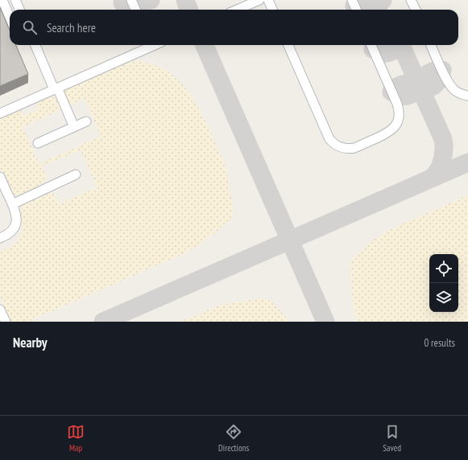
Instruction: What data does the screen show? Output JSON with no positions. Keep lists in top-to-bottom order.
{
  "page": {
    "search": "Search here",
    "heading": ["Nearby", "0 results"],
    "nav": ["Map", "Directions", "Saved"]
  }
}
